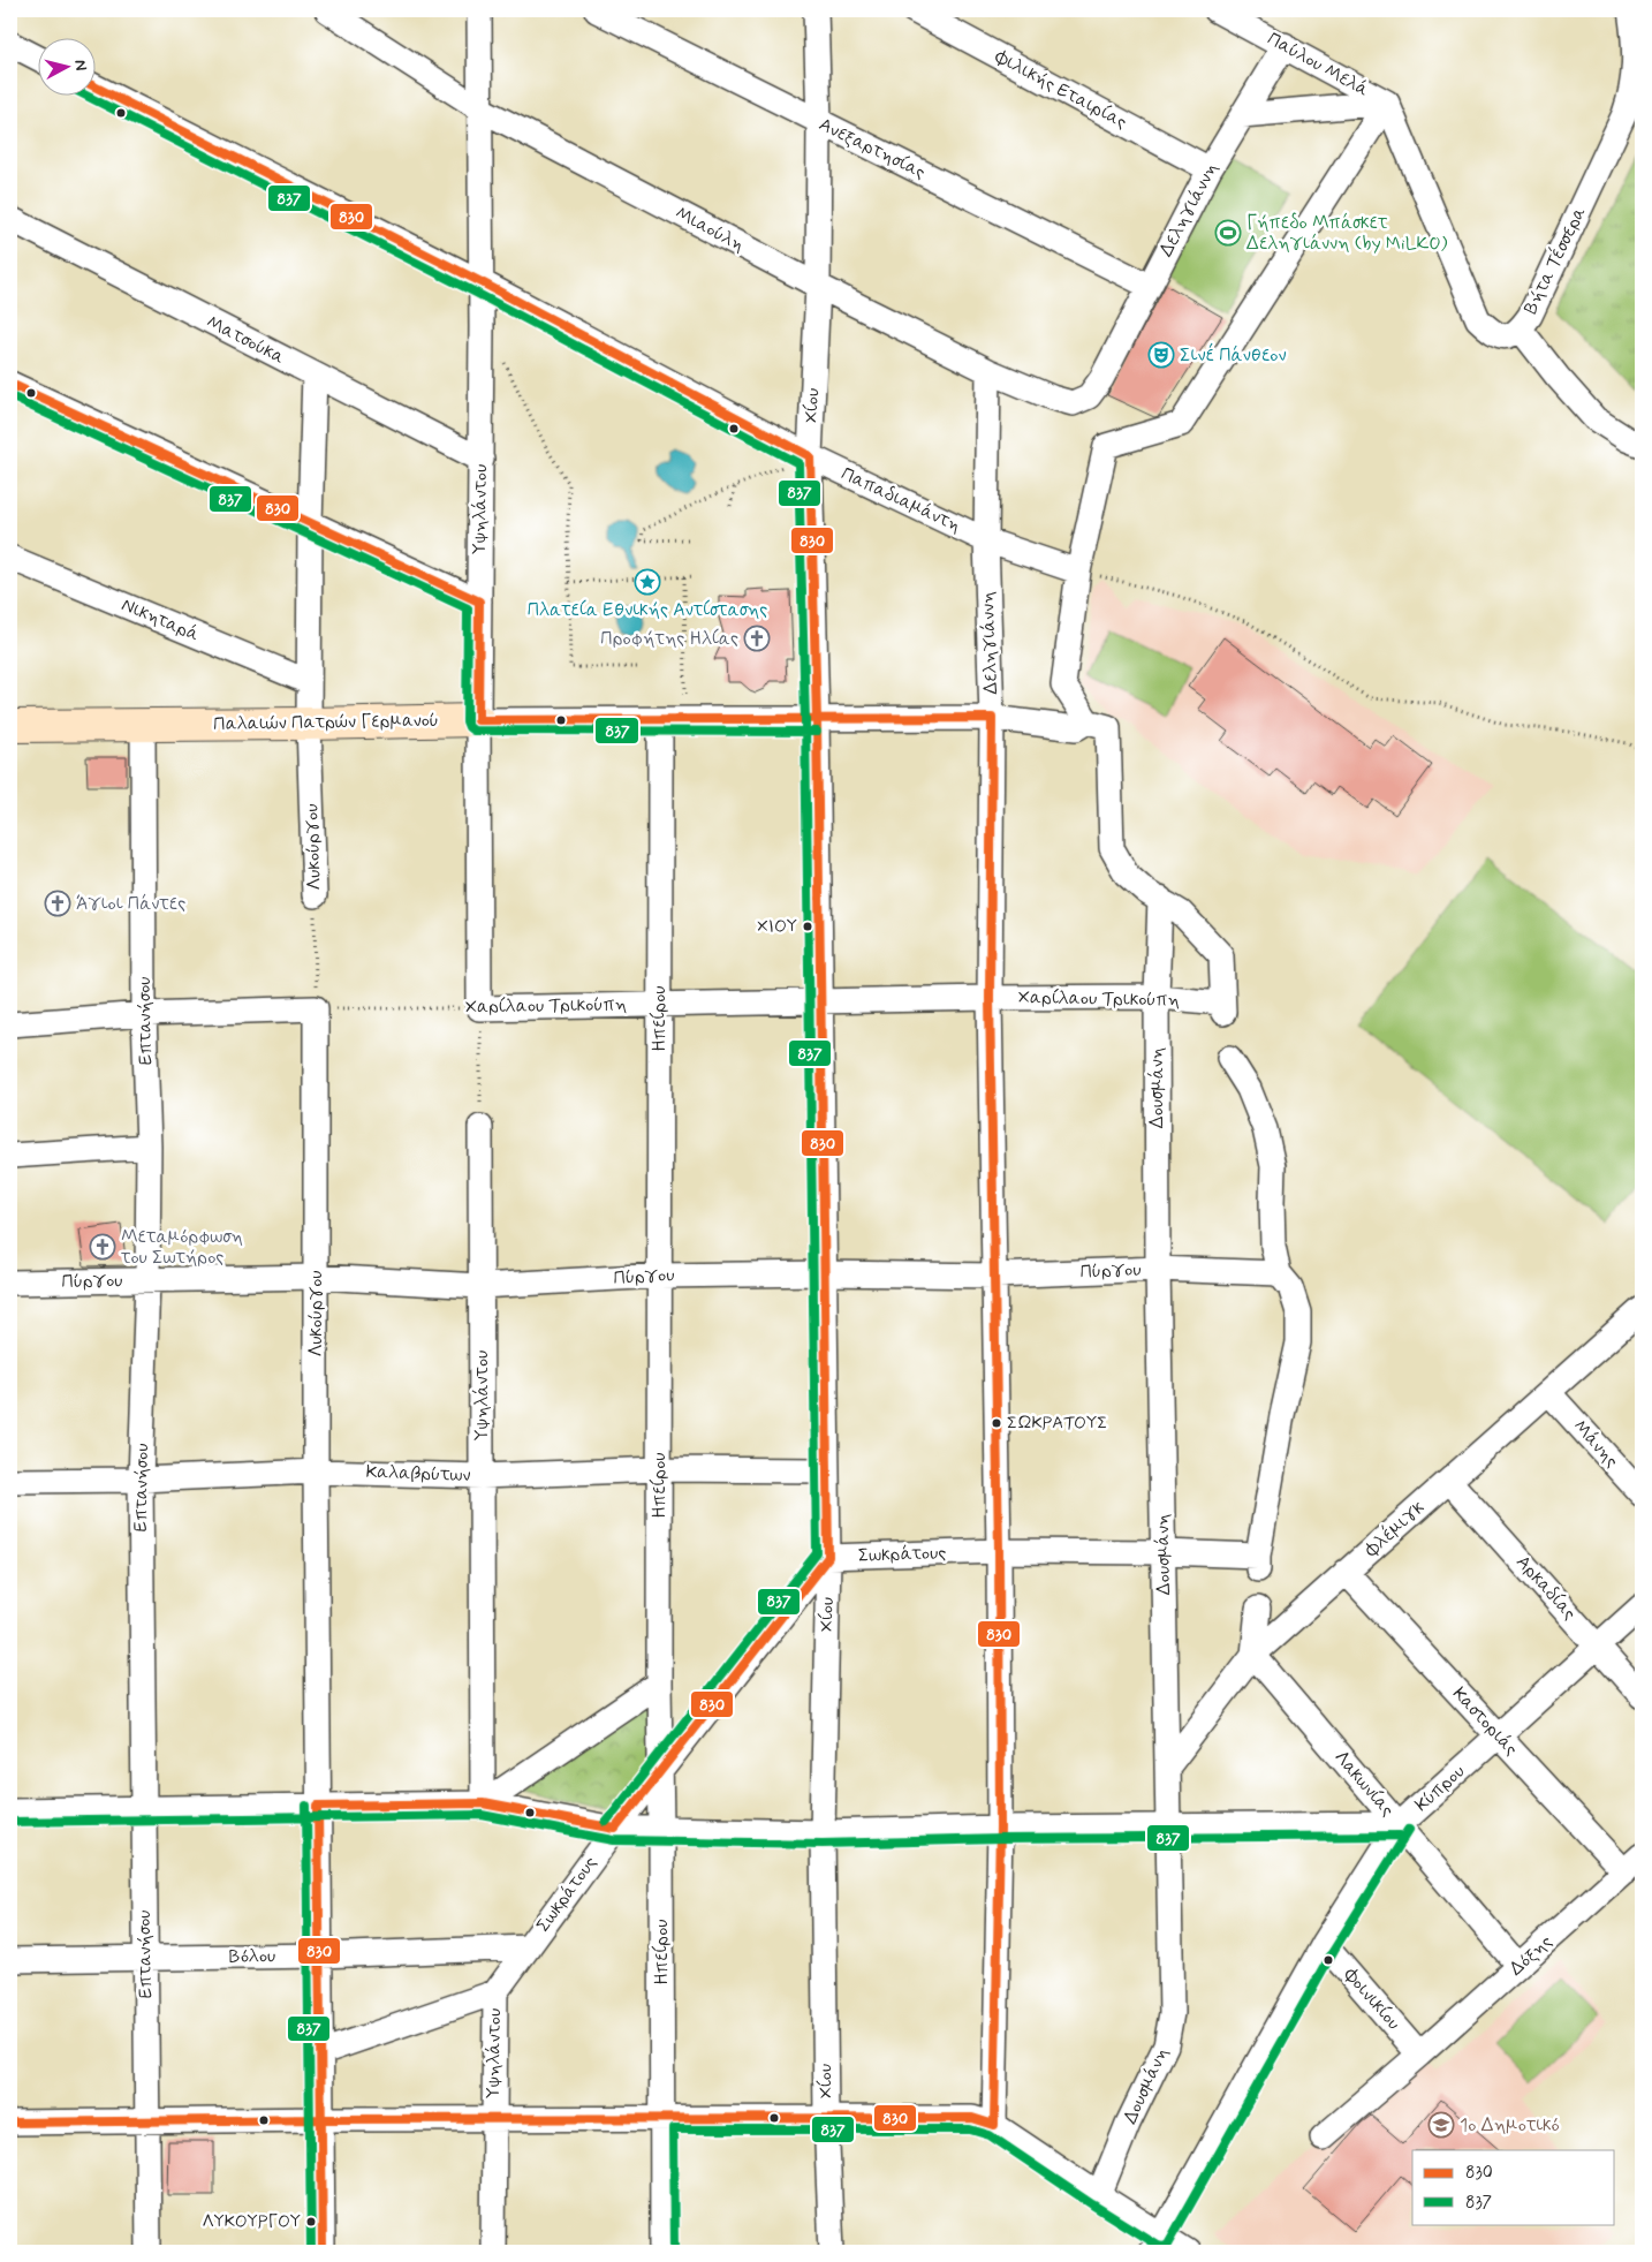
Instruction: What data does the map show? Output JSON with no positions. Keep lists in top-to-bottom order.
{
  "streets": {
    "street": [
      "Παύλου Μελά",
      "Φιλικής Εταιρίας",
      "Ανεξαρτησίας",
      "Δεληγιάννη",
      "Μιαούλη",
      "Βήτα Τέσσερα",
      "Ματσούκα",
      "Χίου",
      "Παπαδιαμάντη",
      "Υψηλάντου",
      "Νικηταρά",
      "Παλαιών Πατρών Γερμανού",
      "Λυκούργου",
      "Χαρίλαου Τρικούπη",
      "Ηπείρου",
      "Επτανήσου",
      "Δουσμάνη",
      "Πύργου",
      "Μάνης",
      "Καλαβρύτων",
      "Φλέμιγκ",
      "Σωκράτους",
      "Αρκαδίας",
      "Καστοριάς",
      "Λακωνίας",
      "Κύπρου",
      "Δόξης",
      "Βόλου",
      "Φοινικίου"
    ]
  },
  "crossings": [
    ["Παύλου Μελά", "Δεληγιάννη"],
    ["Παύλου Μελά", "Βήτα Τέσσερα"],
    ["Φιλικής Εταιρίας", "Δεληγιάννη"],
    ["Ανεξαρτησίας", "Δεληγιάννη"],
    ["Ανεξαρτησίας", "Χίου"],
    ["Δεληγιάννη", "Μιαούλη"],
    ["Δεληγιάννη", "Παπαδιαμάντη"],
    ["Δεληγιάννη", "Παλαιών Πατρών Γερμανού"],
    ["Δεληγιάννη", "Χαρίλαου Τρικούπη"],
    ["Δεληγιάννη", "Πύργου"],
    ["Δεληγιάννη", "Σωκράτους"],
    ["Μιαούλη", "Χίου"],
    ["Μιαούλη", "Υψηλάντου"],
    ["Ματσούκα", "Υψηλάντου"],
    ["Ματσούκα", "Λυκούργου"],
    ["Χίου", "Παπαδιαμάντη"],
    ["Χίου", "Παλαιών Πατρών Γερμανού"],
    ["Χίου", "Χαρίλαου Τρικούπη"],
    ["Χίου", "Πύργου"],
    ["Χίου", "Καλαβρύτων"],
    ["Χίου", "Σωκράτους"],
    ["Παπαδιαμάντη", "Υψηλάντου"],
    ["Υψηλάντου", "Παλαιών Πατρών Γερμανού"],
    ["Υψηλάντου", "Χαρίλαου Τρικούπη"],
    ["Υψηλάντου", "Πύργου"],
    ["Υψηλάντου", "Καλαβρύτων"],
    ["Υψηλάντου", "Σωκράτους"],
    ["Νικηταρά", "Λυκούργου"],
    ["Παλαιών Πατρών Γερμανού", "Λυκούργου"],
    ["Παλαιών Πατρών Γερμανού", "Ηπείρου"],
    ["Παλαιών Πατρών Γερμανού", "Επτανήσου"],
    ["Λυκούργου", "Χαρίλαου Τρικούπη"],
    ["Λυκούργου", "Πύργου"],
    ["Λυκούργου", "Καλαβρύτων"],
    ["Λυκούργου", "Βόλου"],
    ["Χαρίλαου Τρικούπη", "Ηπείρου"],
    ["Χαρίλαου Τρικούπη", "Δουσμάνη"],
    ["Ηπείρου", "Πύργου"],
    ["Ηπείρου", "Καλαβρύτων"],
    ["Ηπείρου", "Σωκράτους"],
    ["Επτανήσου", "Πύργου"],
    ["Επτανήσου", "Καλαβρύτων"],
    ["Επτανήσου", "Βόλου"],
    ["Δουσμάνη", "Πύργου"],
    ["Δουσμάνη", "Φλέμιγκ"],
    ["Δουσμάνη", "Σωκράτους"],
    ["Πύργου", "Σωκράτους"],
    ["Μάνης", "Φλέμιγκ"],
    ["Φλέμιγκ", "Αρκαδίας"],
    ["Φλέμιγκ", "Καστοριάς"],
    ["Φλέμιγκ", "Λακωνίας"],
    ["Σωκράτους", "Βόλου"],
    ["Αρκαδίας", "Κύπρου"],
    ["Καστοριάς", "Κύπρου"],
    ["Καστοριάς", "Δόξης"],
    ["Λακωνίας", "Κύπρου"],
    ["Λακωνίας", "Δόξης"],
    ["Κύπρου", "Φοινικίου"],
    ["Δόξης", "Φοινικίου"]
  ],
  "places": {
    "sports": ["Γήπεδο Μπάσκετ Δεληγιάννη (by MiLKO)"],
    "theatre": ["Σινέ Πάνθεον"],
    "place": ["Πλατεία Εθνικής Αντίστασης"],
    "church": ["Προφήτης Ηλίας", "Άγιοι Πάντες", "Μεταμόρφωση του Σωτήρος"],
    "other": ["ΧΙΟΥ", "ΣΩΚΡΑΤΟΥΣ", "ΛΥΚΟΥΡΓΟΥ"],
    "school or university": ["1ο Δημοτικό"]
  },
  "lines": ["transit line 830", "transit line 837"],
  "legend": ["830", "837"],
  "north": "right"
}
